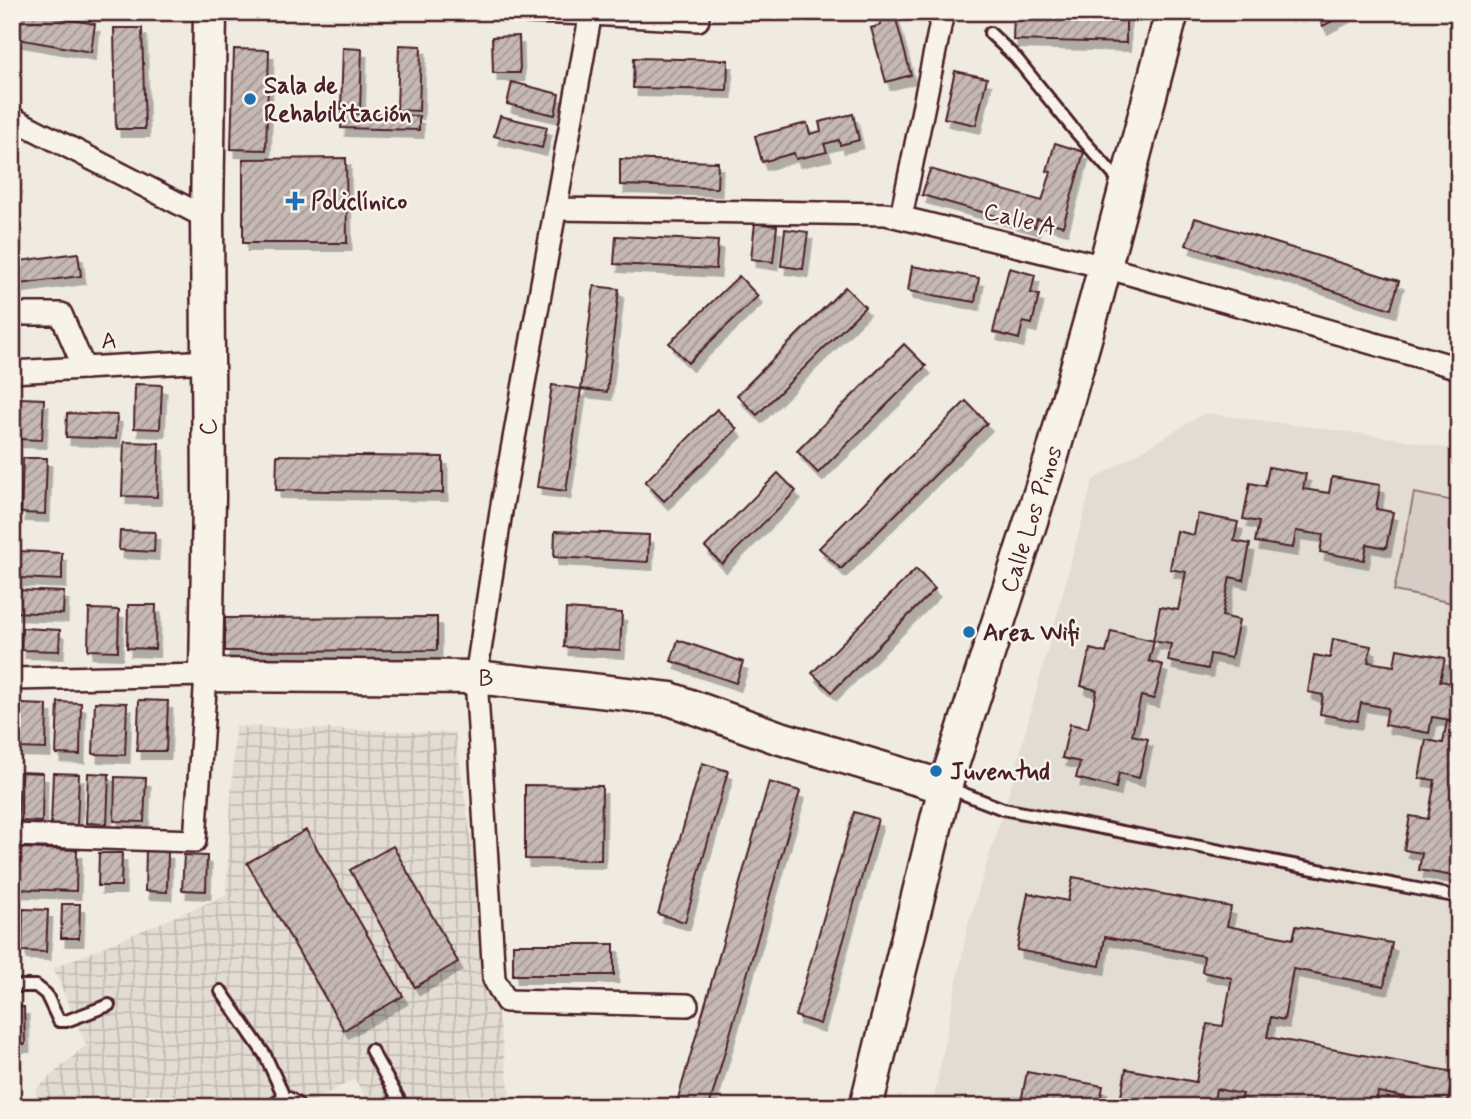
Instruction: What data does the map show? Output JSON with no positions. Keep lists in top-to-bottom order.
{
  "streets": {
    "street": [
      "Calle A",
      "A",
      "C",
      "Calle Los Pinos",
      "B"
    ]
  },
  "crossings": [
    ["Calle A", "Calle Los Pinos"],
    ["A", "C"],
    ["C", "B"],
    ["Calle Los Pinos", "B"]
  ],
  "places": {
    "other": ["Sala de Rehabilitación", "Area Wifi", "Juventud"],
    "health": ["Policlínico"]
  }
}
